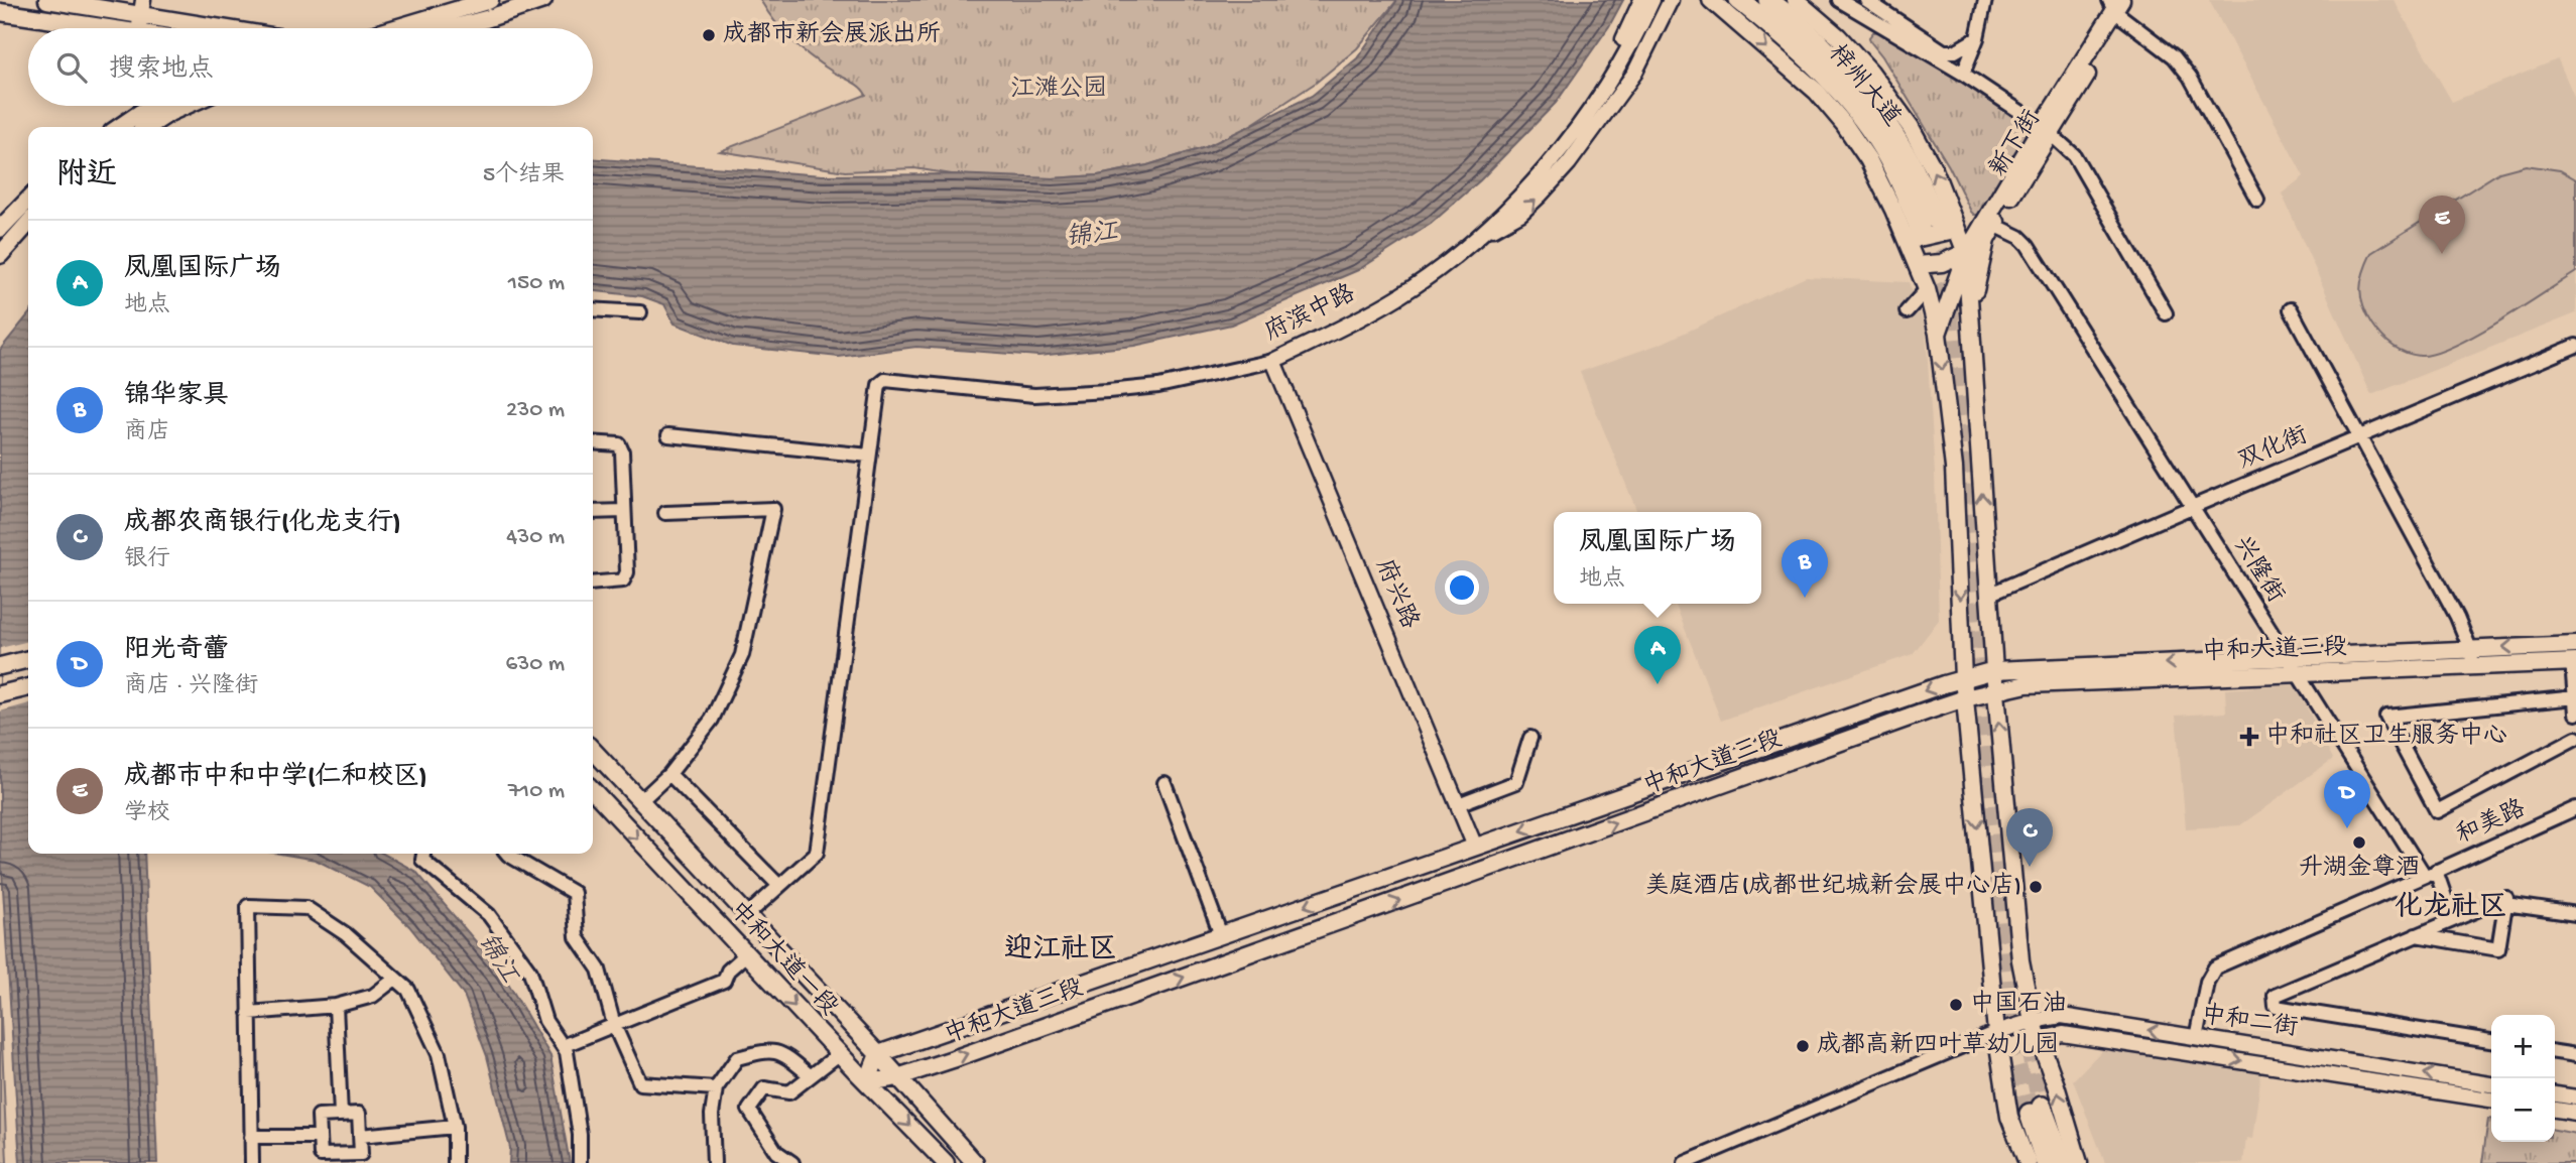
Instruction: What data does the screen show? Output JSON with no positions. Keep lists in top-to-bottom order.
{
  "streets": {
    "highway": ["梓州大道"],
    "main road": ["新下街", "中和大道三段", "中和大道一段"],
    "street": [
      "府滨中路",
      "双化街",
      "兴隆街",
      "府兴路",
      "和美路",
      "中和二街"
    ]
  },
  "crossings": [
    ["新下街", "兴隆街"],
    ["府滨中路", "府兴路"],
    ["双化街", "兴隆街"],
    ["兴隆街", "中和大道三段"],
    ["兴隆街", "和美路"],
    ["府兴路", "中和大道三段"],
    ["中和大道三段", "中和大道一段"]
  ],
  "districts": ["化龙社区", "迎江社区"],
  "water": ["锦江"],
  "parks": ["江滩公园"],
  "places": {
    "other": [
      "成都市新会展派出所",
      "升湖金尊酒",
      "美庭酒店(成都世纪城新会展中心店)",
      "中国石油",
      "成都高新四叶草幼儿园"
    ],
    "health": ["中和社区卫生服务中心"]
  },
  "page": {
    "search": "搜索地点",
    "heading": ["附近", "5个结果"],
    "pins": [
      "E",
      "B",
      "A",
      "D",
      "C"
    ],
    "list": [
      {
        "mark": "A",
        "name": "凤凰国际广场",
        "note": "地点",
        "value": "150 m"
      },
      {
        "mark": "B",
        "name": "锦华家具",
        "note": "商店",
        "value": "230 m"
      },
      {
        "mark": "C",
        "name": "成都农商银行(化龙支行)",
        "note": "银行",
        "value": "430 m"
      },
      {
        "mark": "D",
        "name": "阳光奇蕾",
        "note": "商店 · 兴隆街",
        "value": "630 m"
      },
      {
        "mark": "E",
        "name": "成都市中和中学(仁和校区)",
        "note": "学校",
        "value": "710 m"
      }
    ],
    "popup": ["凤凰国际广场", "地点"],
    "map_buttons": ["+", "−"]
  }
}
